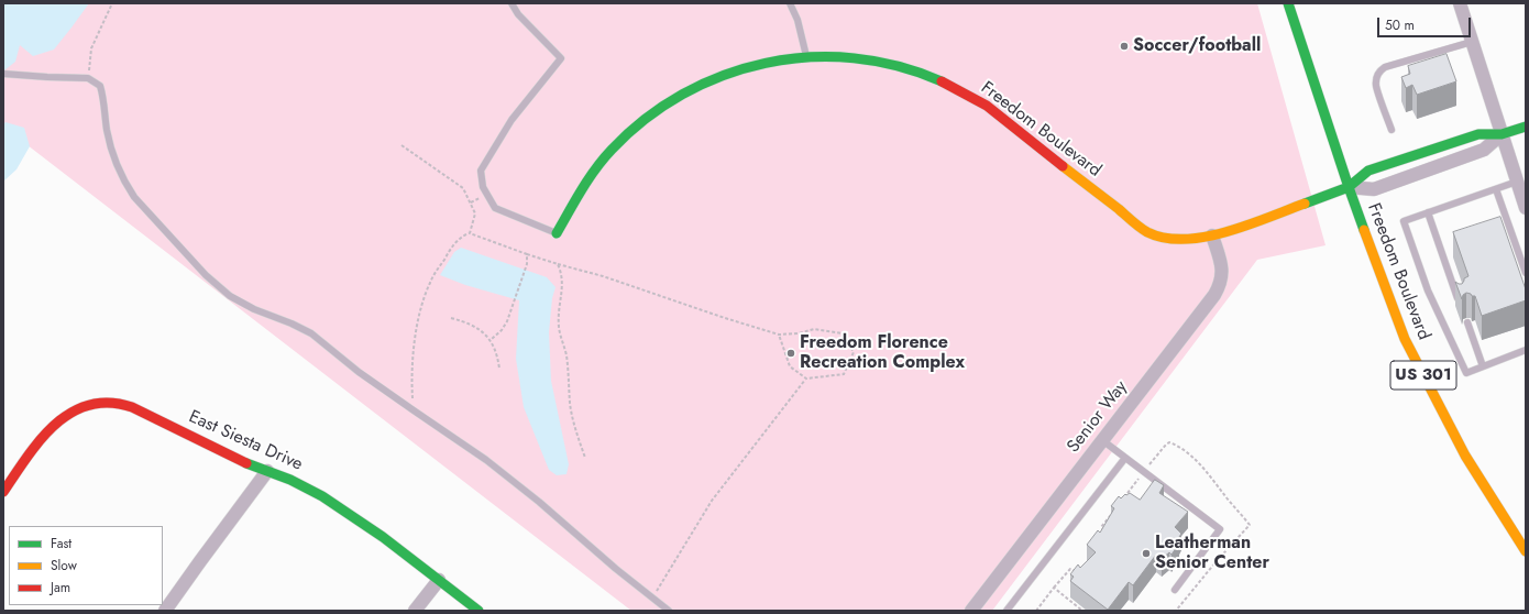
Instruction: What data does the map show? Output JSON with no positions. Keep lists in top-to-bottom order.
{
  "streets": {
    "main road": ["Freedom Boulevard", "US 301", "East Siesta Drive"],
    "street": ["Senior Way"]
  },
  "crossings": [
    ["Freedom Boulevard", "Senior Way"]
  ],
  "places": ["Soccer/football", "Freedom Florence Recreation Complex", "Leatherman Senior Center"],
  "legend": ["Fast", "Slow", "Jam"],
  "scale_bar": "50 m"
}
